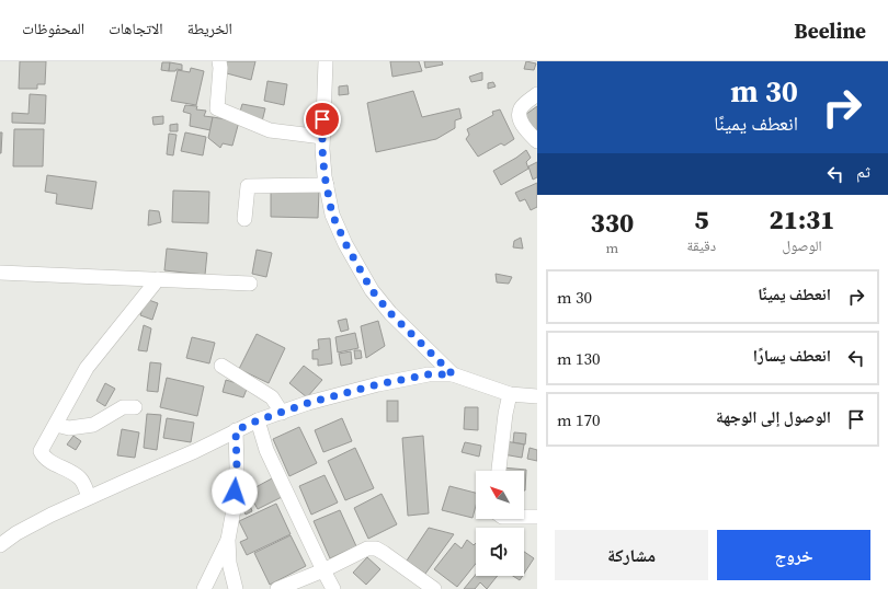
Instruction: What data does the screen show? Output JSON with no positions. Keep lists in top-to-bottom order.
{
  "north": "top left",
  "page": {
    "header": "Beeline",
    "nav": ["الخريطة", "الاتجاهات", "المحفوظات"],
    "turn": ["30 m", "انعطف يمينًا"],
    "then": "ثم",
    "eta": [
      "21:31",
      "الوصول",
      "5",
      "دقيقة",
      "330",
      "m"
    ],
    "list": [
      {
        "name": "انعطف يمينًا",
        "value": "30 m"
      },
      {
        "name": "انعطف يسارًا",
        "value": "130 m"
      },
      {
        "name": "الوصول إلى الوجهة",
        "value": "170 m"
      }
    ],
    "buttons": ["خروج", "مشاركة"]
  }
}
